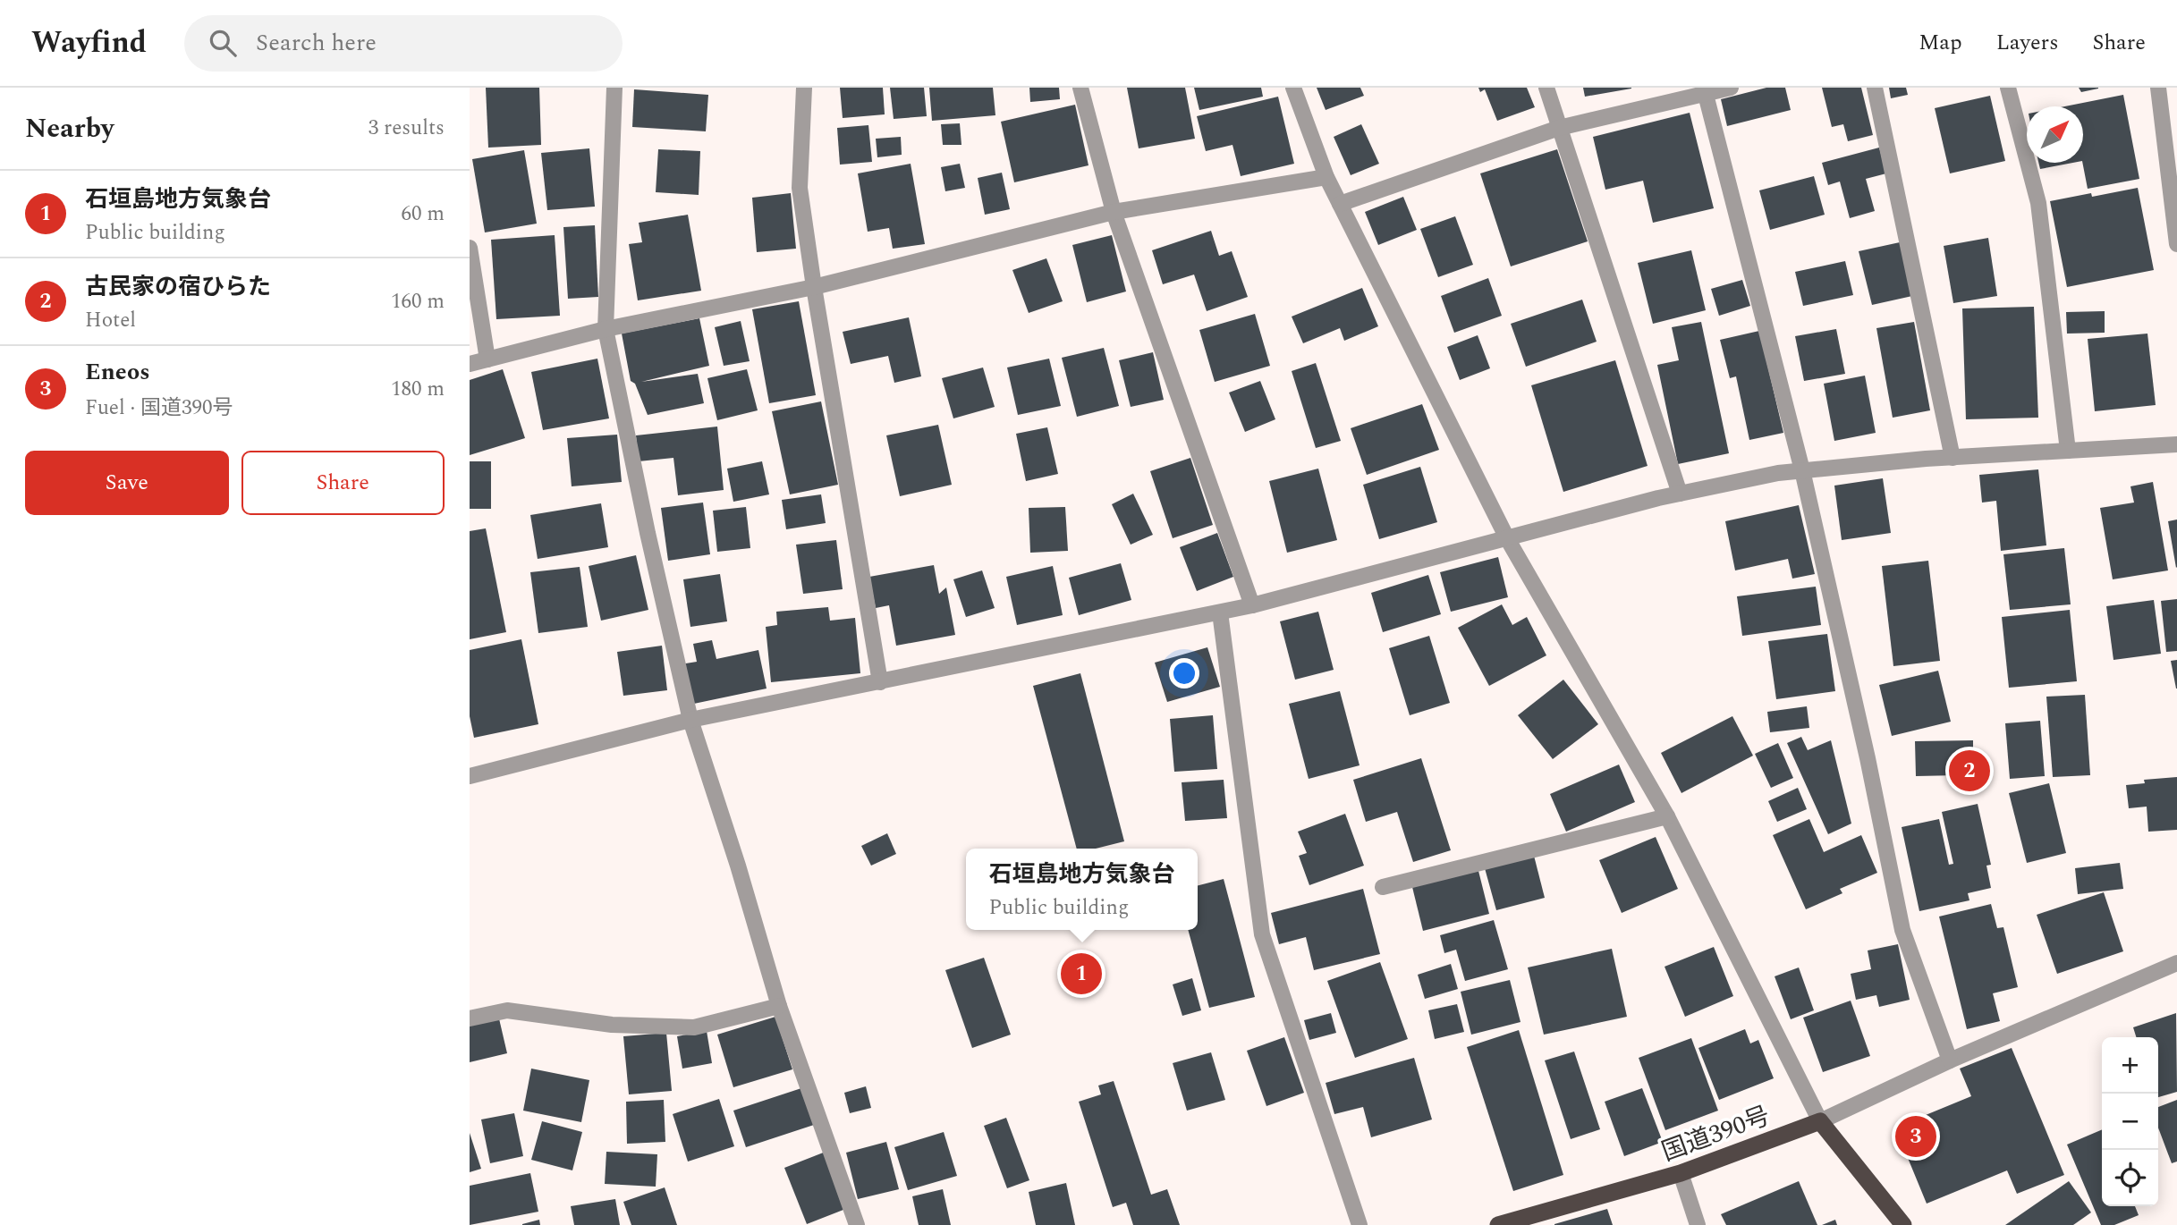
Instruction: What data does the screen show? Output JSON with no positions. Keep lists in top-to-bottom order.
{
  "streets": {
    "highway": ["国道390号"]
  },
  "north": "top right",
  "page": {
    "header": "Wayfind",
    "search": "Search here",
    "nav": ["Map", "Layers", "Share"],
    "heading": ["Nearby", "3 results"],
    "list": [
      {
        "mark": "1",
        "name": "石垣島地方気象台",
        "note": "Public building",
        "value": "60 m"
      },
      {
        "mark": "2",
        "name": "古民家の宿ひらた",
        "note": "Hotel",
        "value": "160 m"
      },
      {
        "mark": "3",
        "name": "Eneos",
        "note": "Fuel · 国道390号",
        "value": "180 m"
      }
    ],
    "buttons": ["Save", "Share"],
    "pins": ["2", "1", "3"],
    "popup": ["石垣島地方気象台", "Public building"],
    "map_buttons": ["+", "−"]
  }
}
